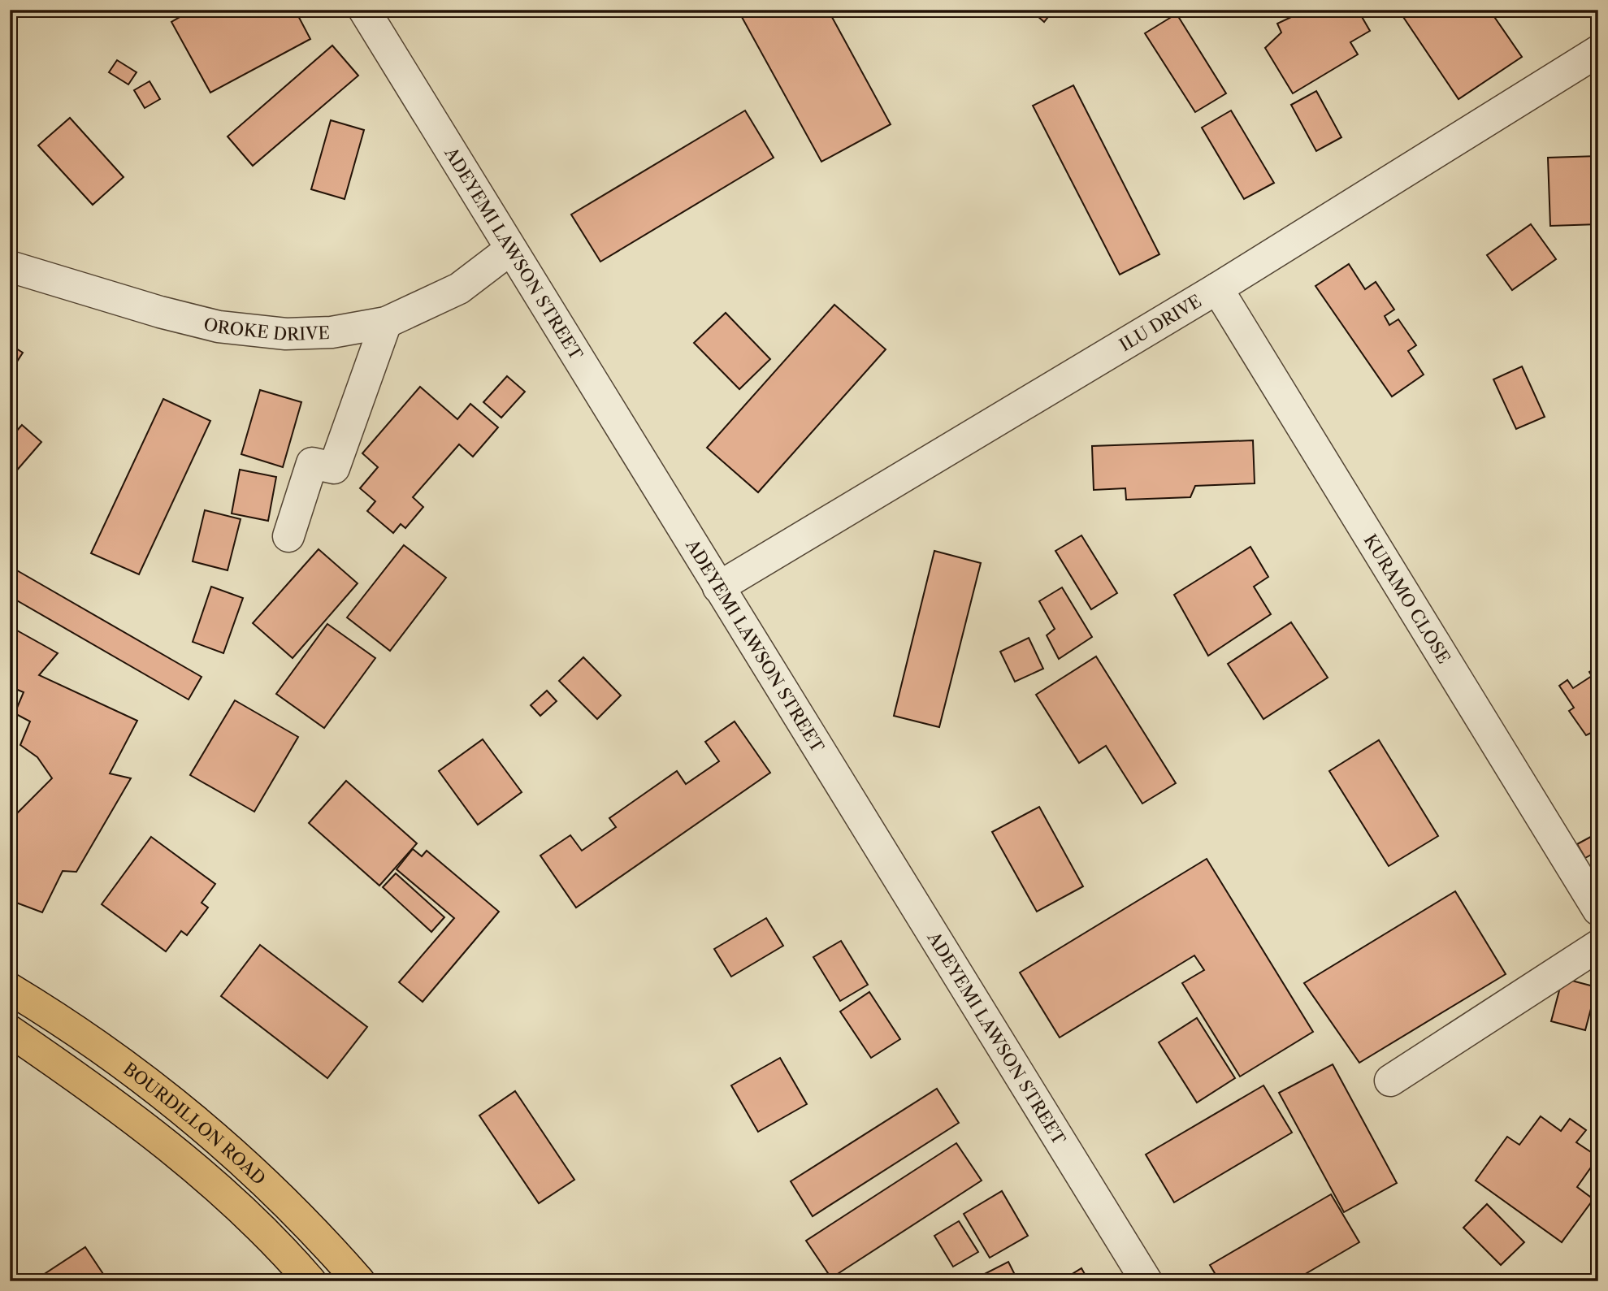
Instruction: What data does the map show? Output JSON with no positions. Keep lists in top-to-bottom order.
{
  "streets": {
    "main road": ["BOURDILLON ROAD"],
    "street": [
      "ADEYEMI LAWSON STREET",
      "ILU DRIVE",
      "OROKE DRIVE",
      "KURAMO CLOSE"
    ]
  },
  "crossings": [
    ["ADEYEMI LAWSON STREET", "ILU DRIVE"],
    ["ADEYEMI LAWSON STREET", "OROKE DRIVE"],
    ["ILU DRIVE", "KURAMO CLOSE"]
  ]
}
